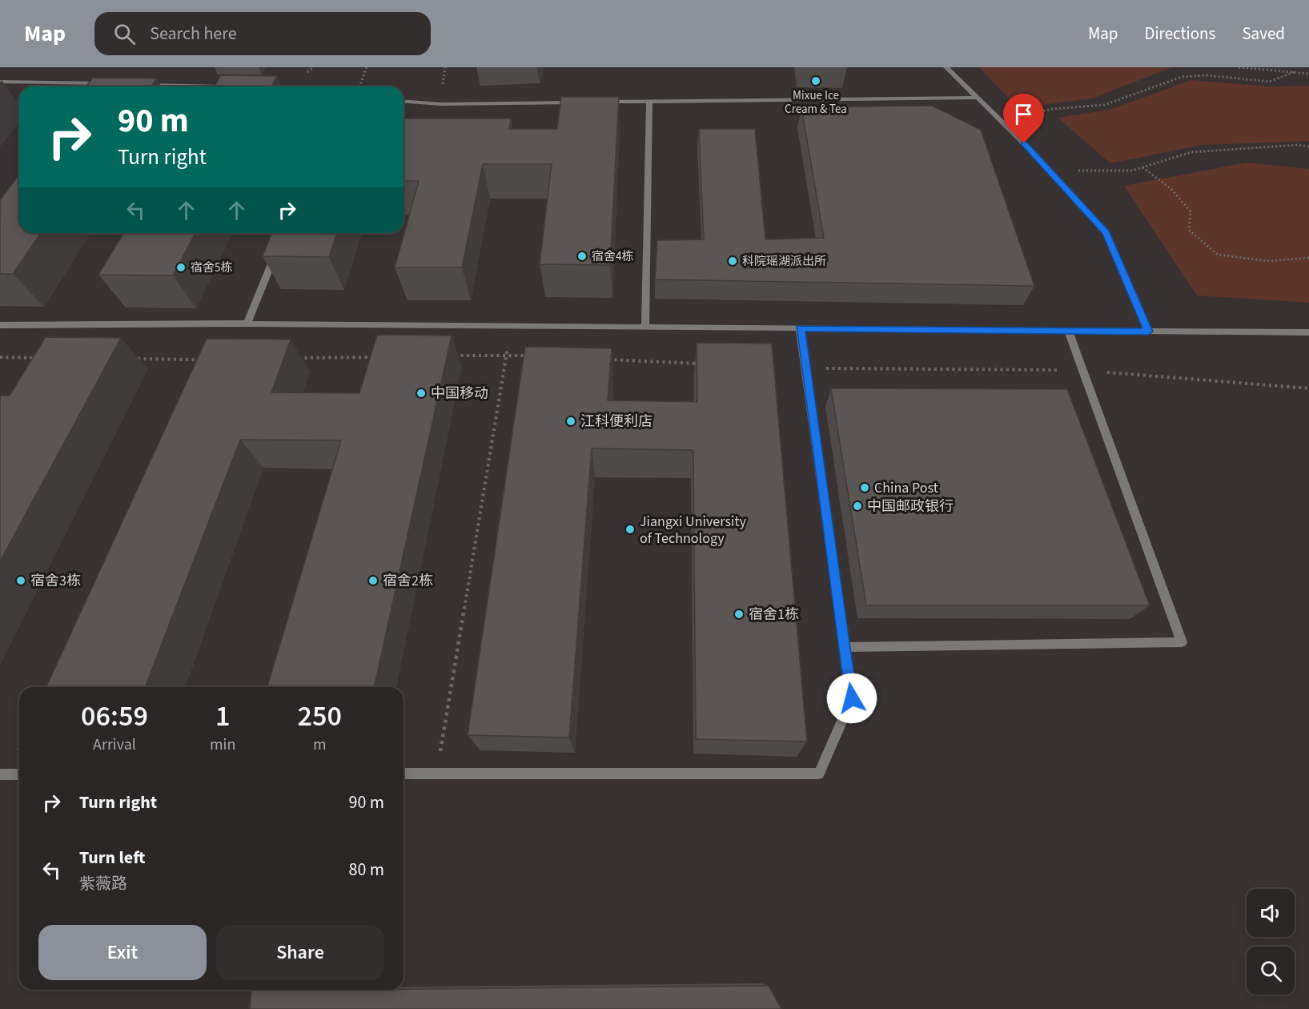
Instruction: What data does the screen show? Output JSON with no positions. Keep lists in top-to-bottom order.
{
  "places": [
    "Mixue Ice Cream & Tea",
    "宿舍4栋",
    "科院瑶湖派出所",
    "宿舍5栋",
    "中国移动",
    "江科便利店",
    "China Post",
    "中国邮政银行",
    "Jiangxi University of Technology",
    "宿舍3栋",
    "宿舍2栋",
    "宿舍1栋"
  ],
  "page": {
    "header": "Map",
    "search": "Search here",
    "nav": ["Map", "Directions", "Saved"],
    "turn": ["90 m", "Turn right"],
    "eta": [
      "06:59",
      "Arrival",
      "1",
      "min",
      "250",
      "m"
    ],
    "list": [
      {
        "name": "Turn right",
        "value": "90 m"
      },
      {
        "name": "Turn left",
        "note": "紫薇路",
        "value": "80 m"
      }
    ],
    "buttons": ["Exit", "Share"]
  }
}
